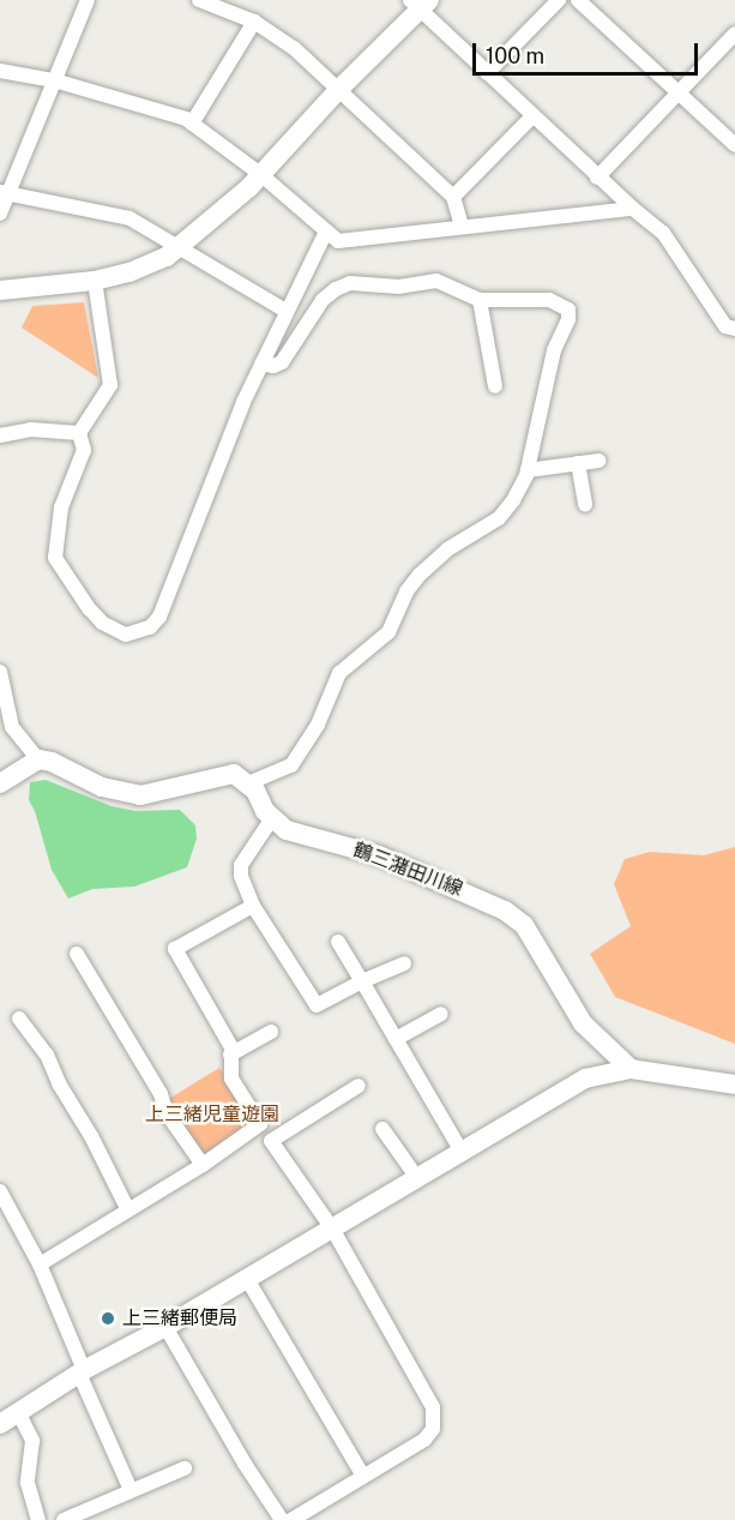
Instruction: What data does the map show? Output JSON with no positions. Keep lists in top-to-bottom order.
{
  "streets": {
    "street": ["鶴三潴田川線"]
  },
  "parks": ["上三緒児童遊園"],
  "places": ["上三緒郵便局"],
  "scale_bar": "100 m"
}
